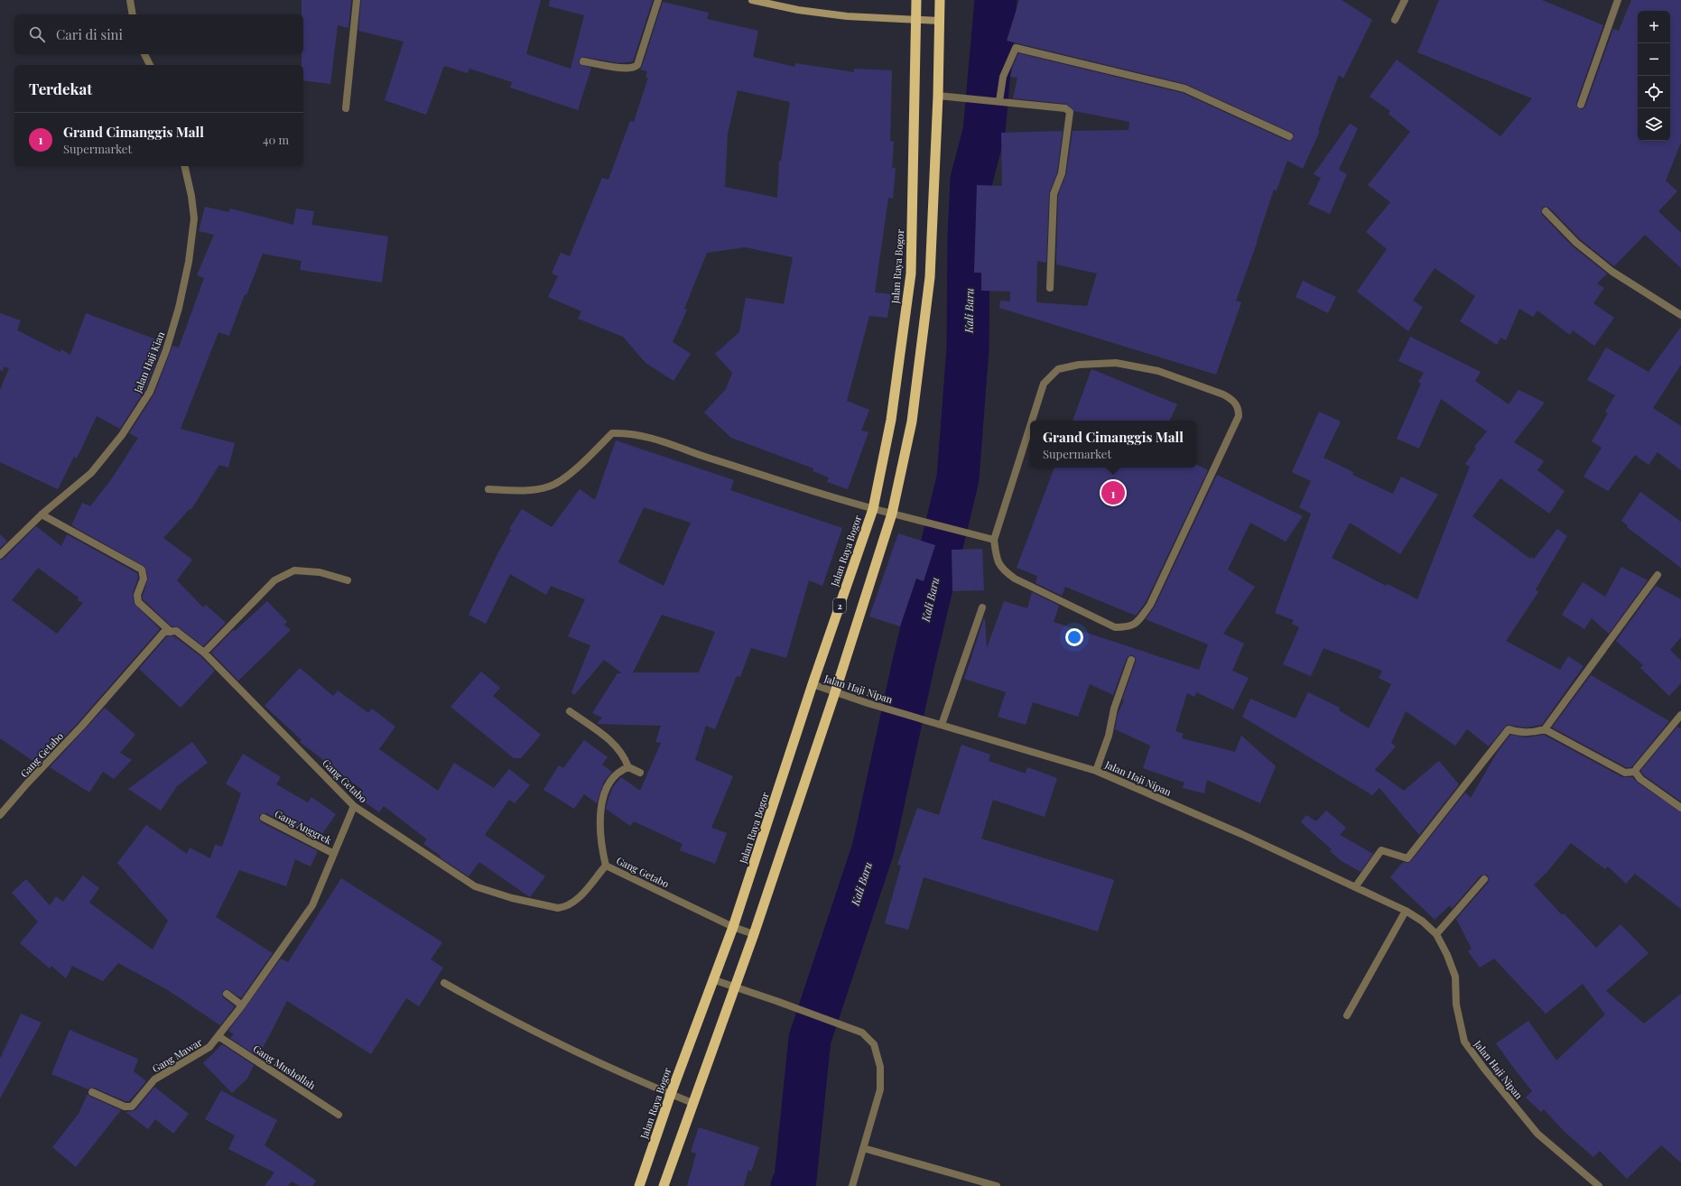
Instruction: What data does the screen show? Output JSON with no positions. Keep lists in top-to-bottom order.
{
  "streets": {
    "highway": ["Jalan Raya Bogor", "2"],
    "street": [
      "Jalan Haji Kian",
      "Jalan Haji Nipan",
      "Gang Getabo",
      "Gang Anggrek",
      "Gang Mawar",
      "Gang Mushollah"
    ]
  },
  "crossings": [
    ["Jalan Raya Bogor", "Jalan Haji Nipan"],
    ["Jalan Raya Bogor", "Gang Getabo"],
    ["2", "Jalan Haji Nipan"],
    ["2", "Gang Getabo"],
    ["Gang Mawar", "Gang Mushollah"]
  ],
  "water": ["Kali Baru"],
  "page": {
    "map_buttons": ["+", "−"],
    "search": "Cari di sini",
    "heading": "Terdekat",
    "list": [
      {
        "mark": "1",
        "name": "Grand Cimanggis Mall",
        "note": "Supermarket",
        "value": "40 m"
      }
    ],
    "popup": ["Grand Cimanggis Mall", "Supermarket"],
    "pins": "1"
  }
}
